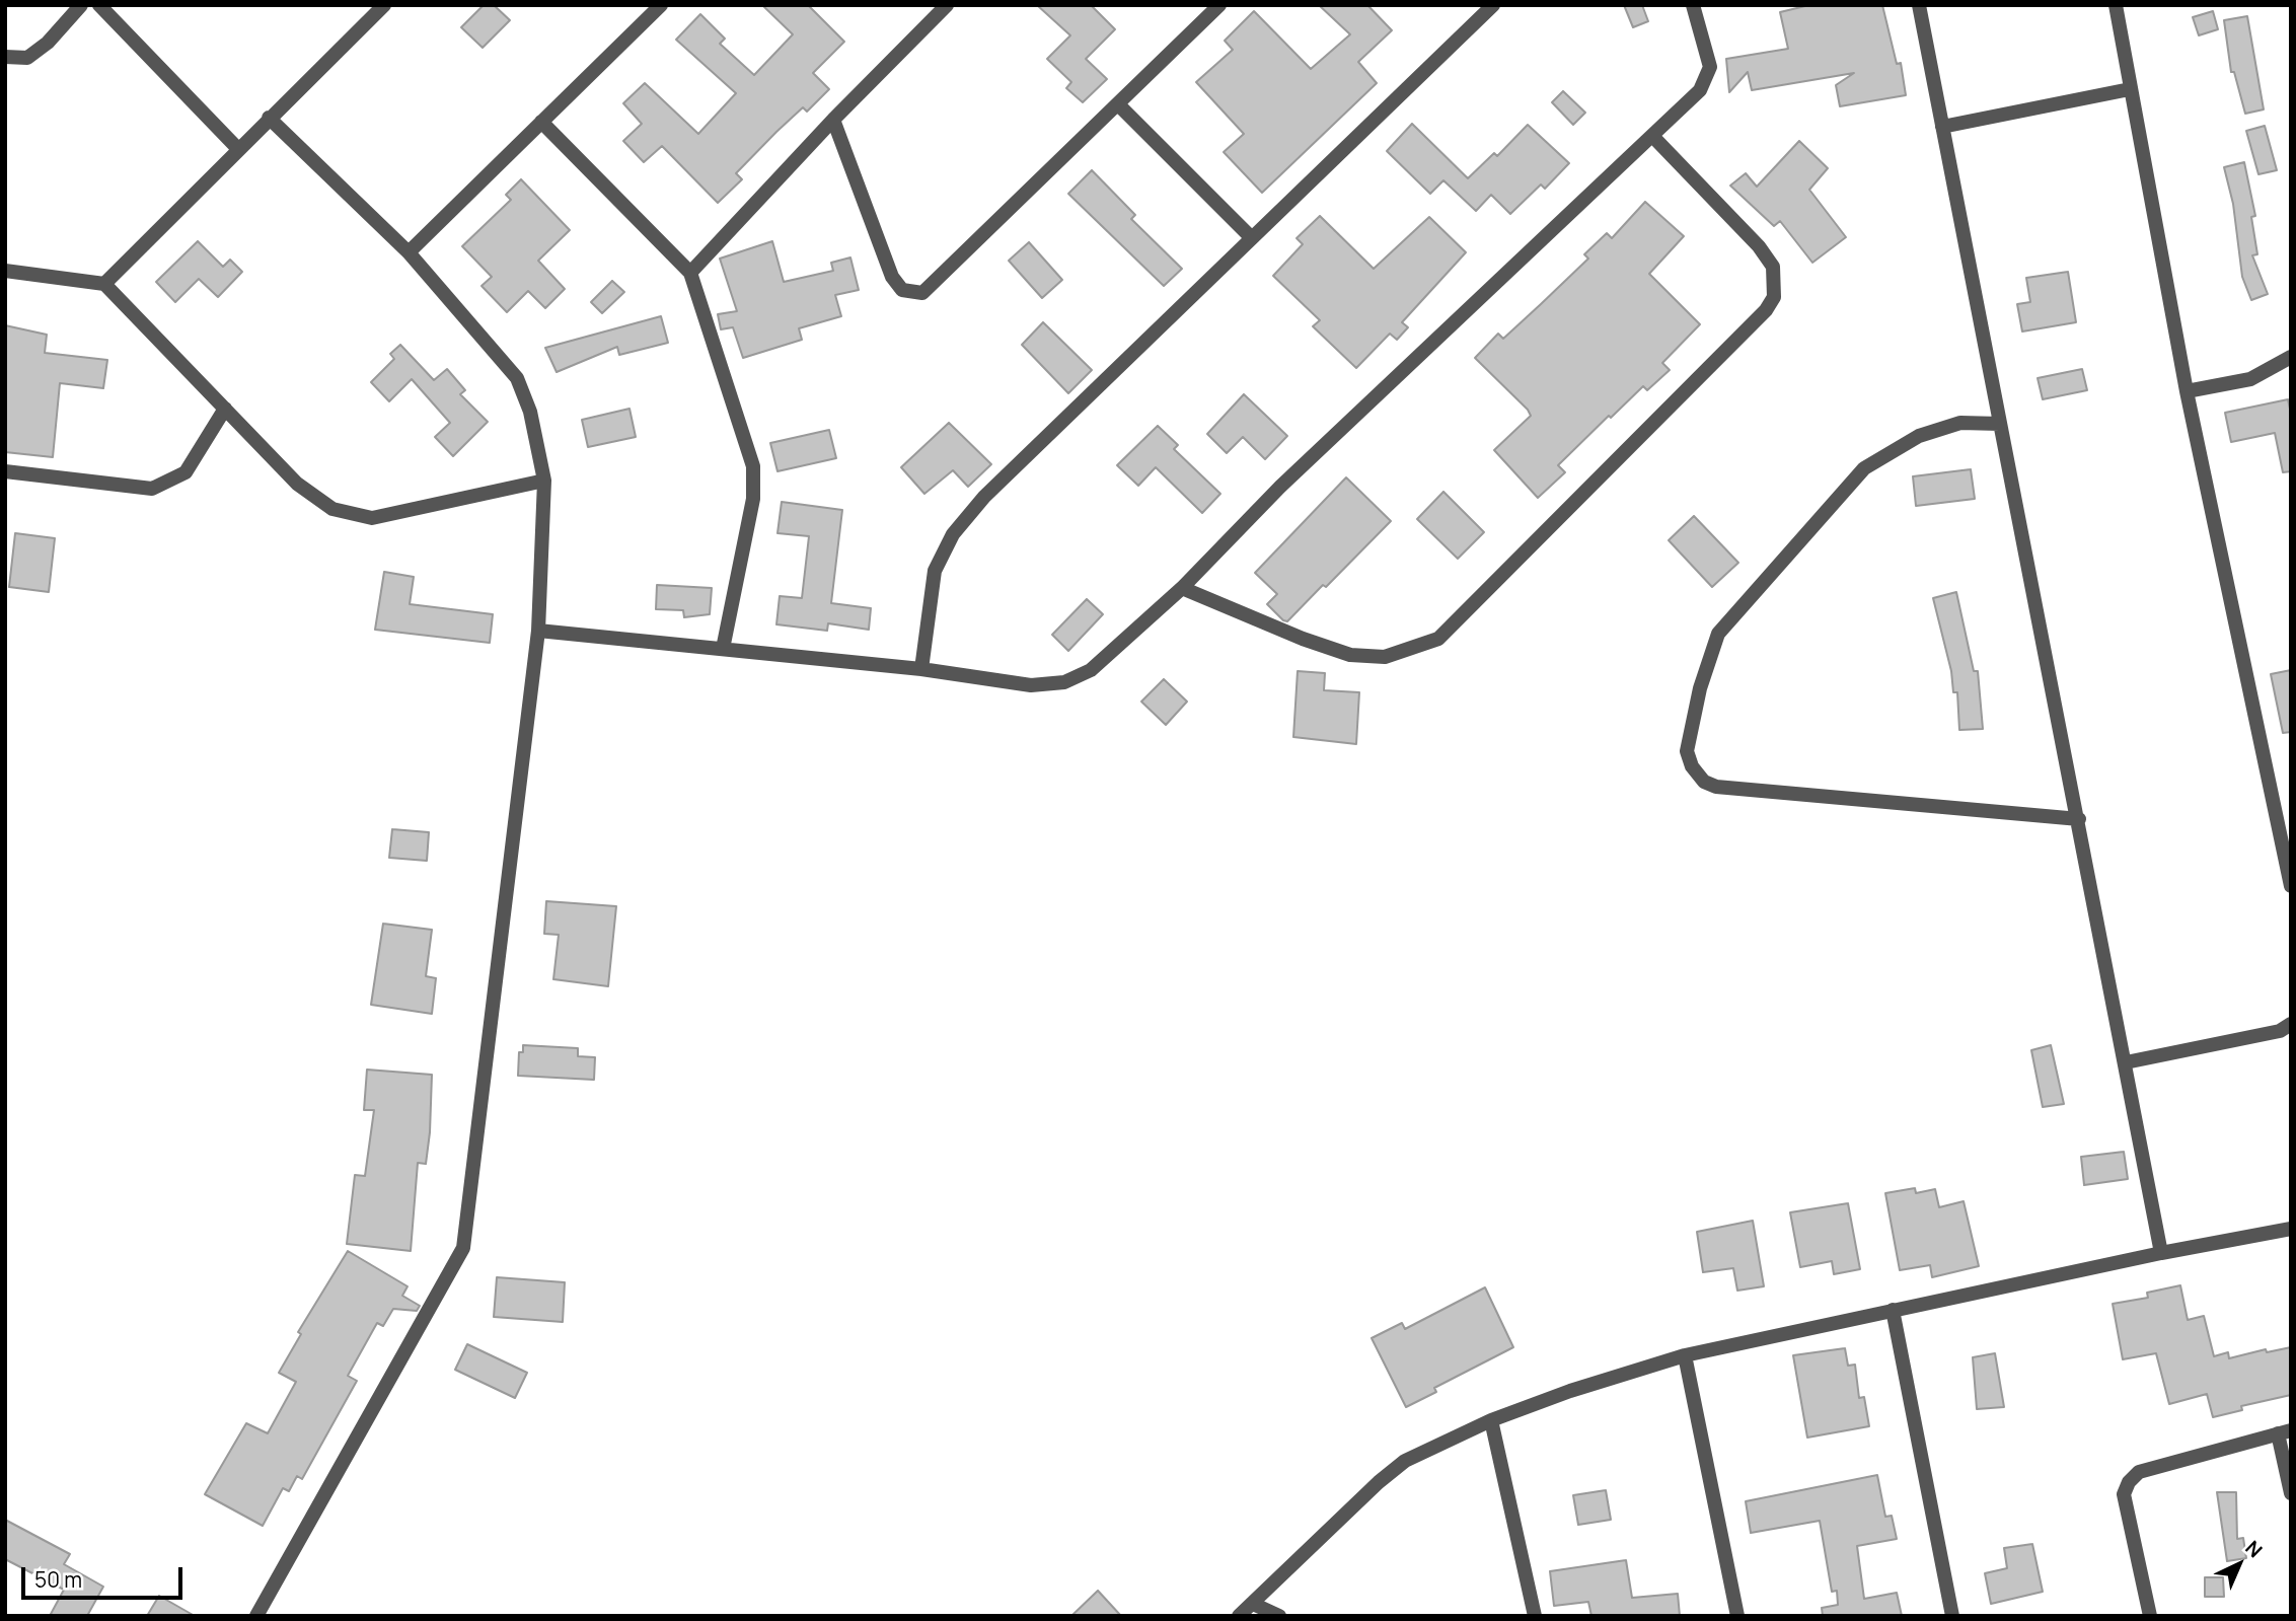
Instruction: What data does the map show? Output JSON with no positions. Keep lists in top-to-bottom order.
{
  "scale_bar": "50 m",
  "north": "top right"
}
